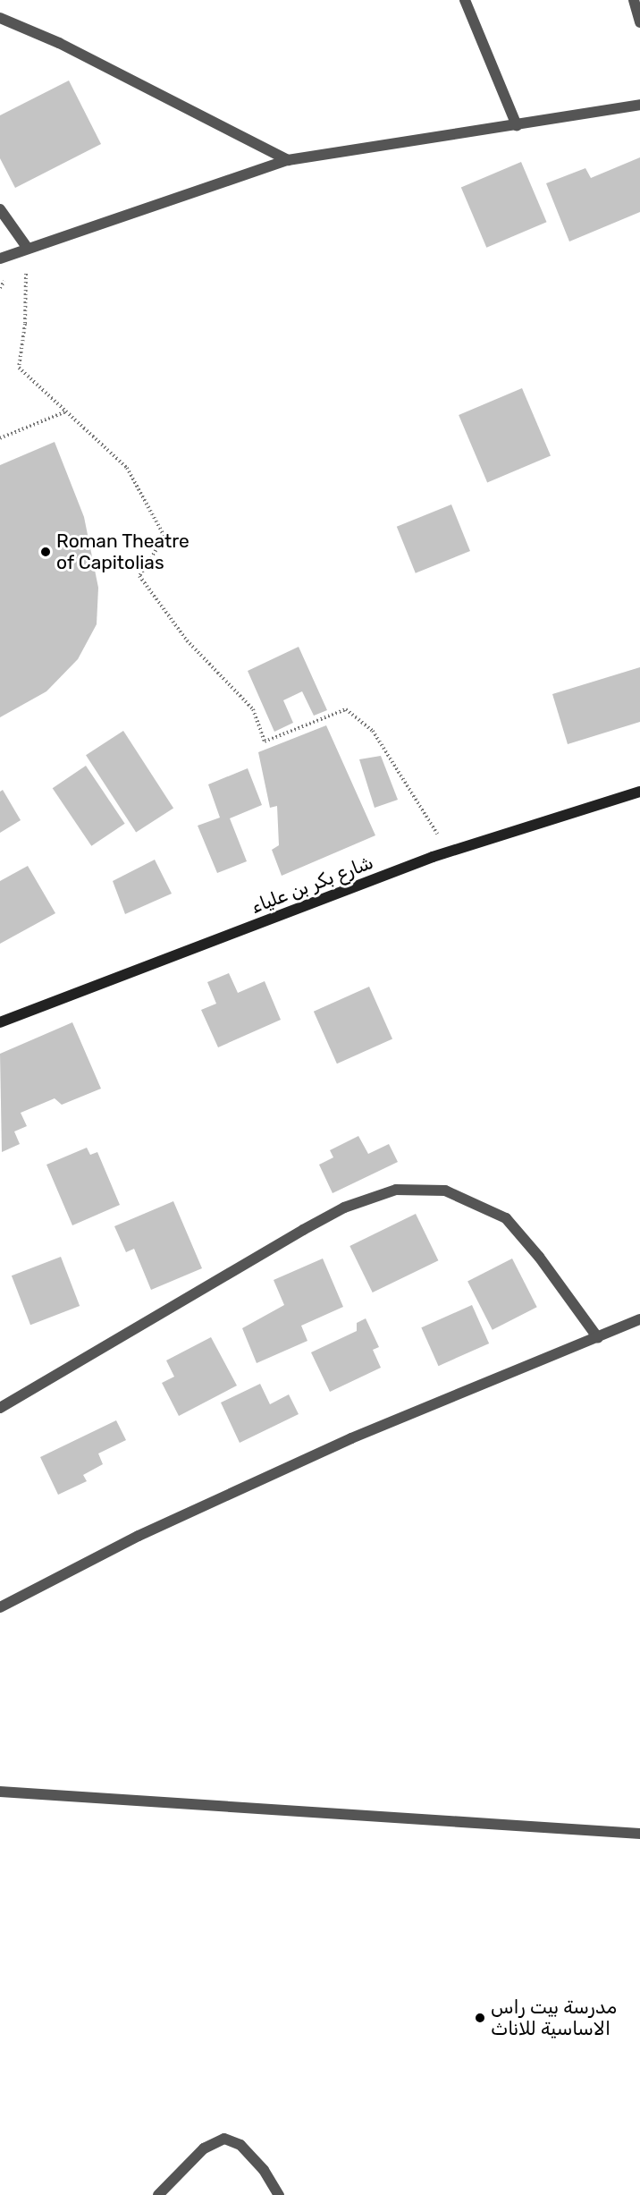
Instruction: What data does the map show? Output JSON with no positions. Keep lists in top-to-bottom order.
{
  "streets": {
    "street": ["شارع بكر بن علياء"]
  },
  "places": ["Roman Theatre of Capitolias", "مدرسة بيت راس الاساسية للاناث"]
}
